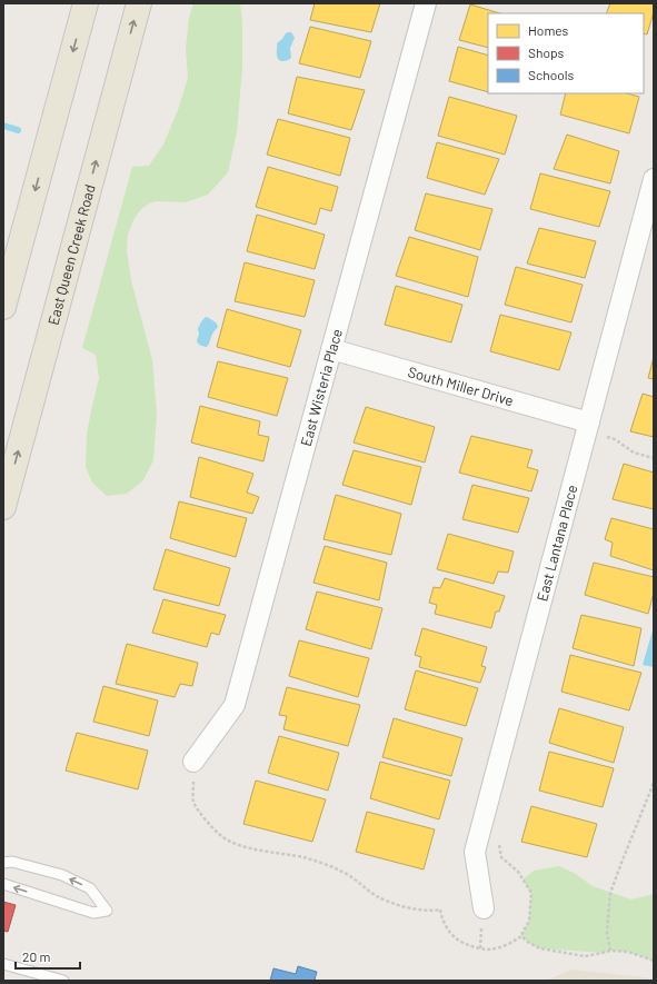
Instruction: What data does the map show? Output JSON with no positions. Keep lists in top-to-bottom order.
{
  "streets": {
    "main road": ["East Queen Creek Road"],
    "street": ["South Miller Drive", "East Wisteria Place", "East Lantana Place"]
  },
  "crossings": [
    ["South Miller Drive", "East Wisteria Place"],
    ["South Miller Drive", "East Lantana Place"]
  ],
  "legend": ["Homes", "Shops", "Schools"],
  "scale_bar": "20 m"
}
